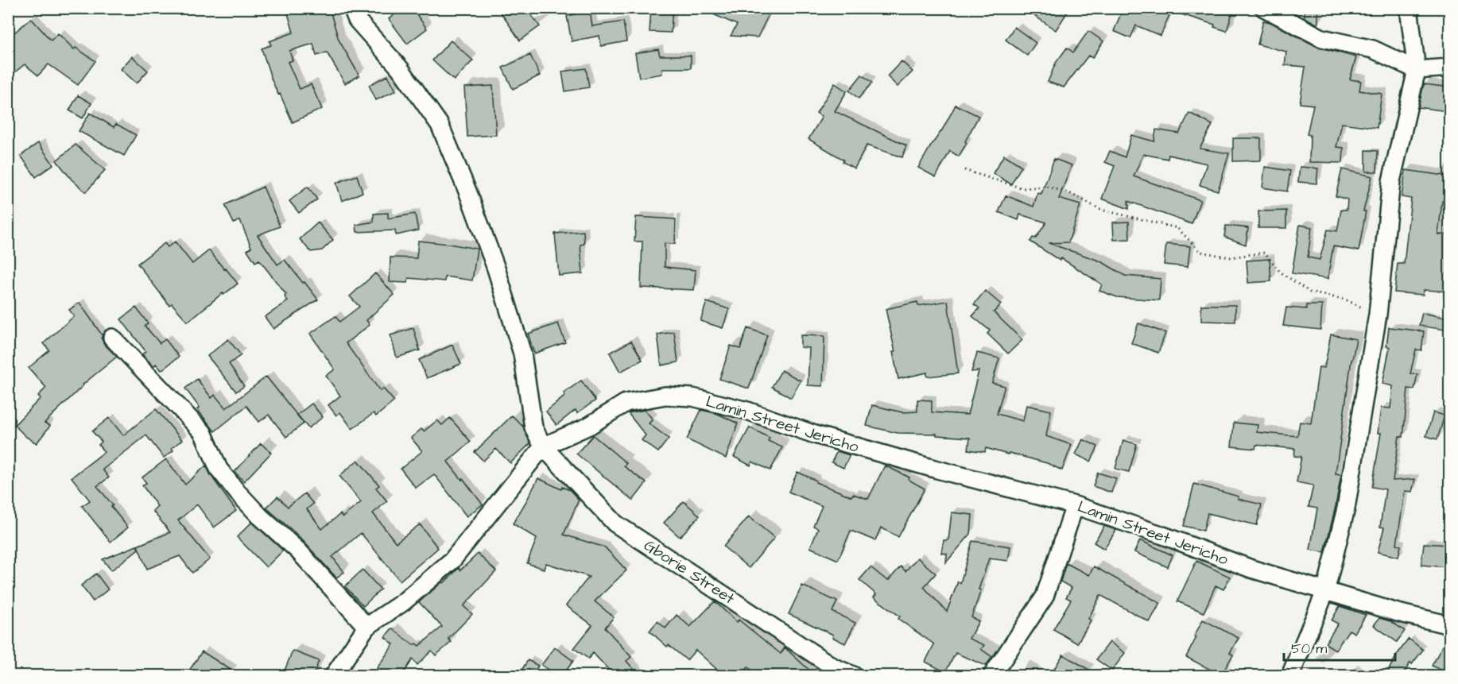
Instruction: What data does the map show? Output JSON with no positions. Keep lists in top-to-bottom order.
{
  "streets": {
    "street": ["Lamin Street Jericho", "Gborie Street"]
  },
  "crossings": [
    ["Lamin Street Jericho", "Gborie Street"]
  ],
  "scale_bar": "50 m"
}
